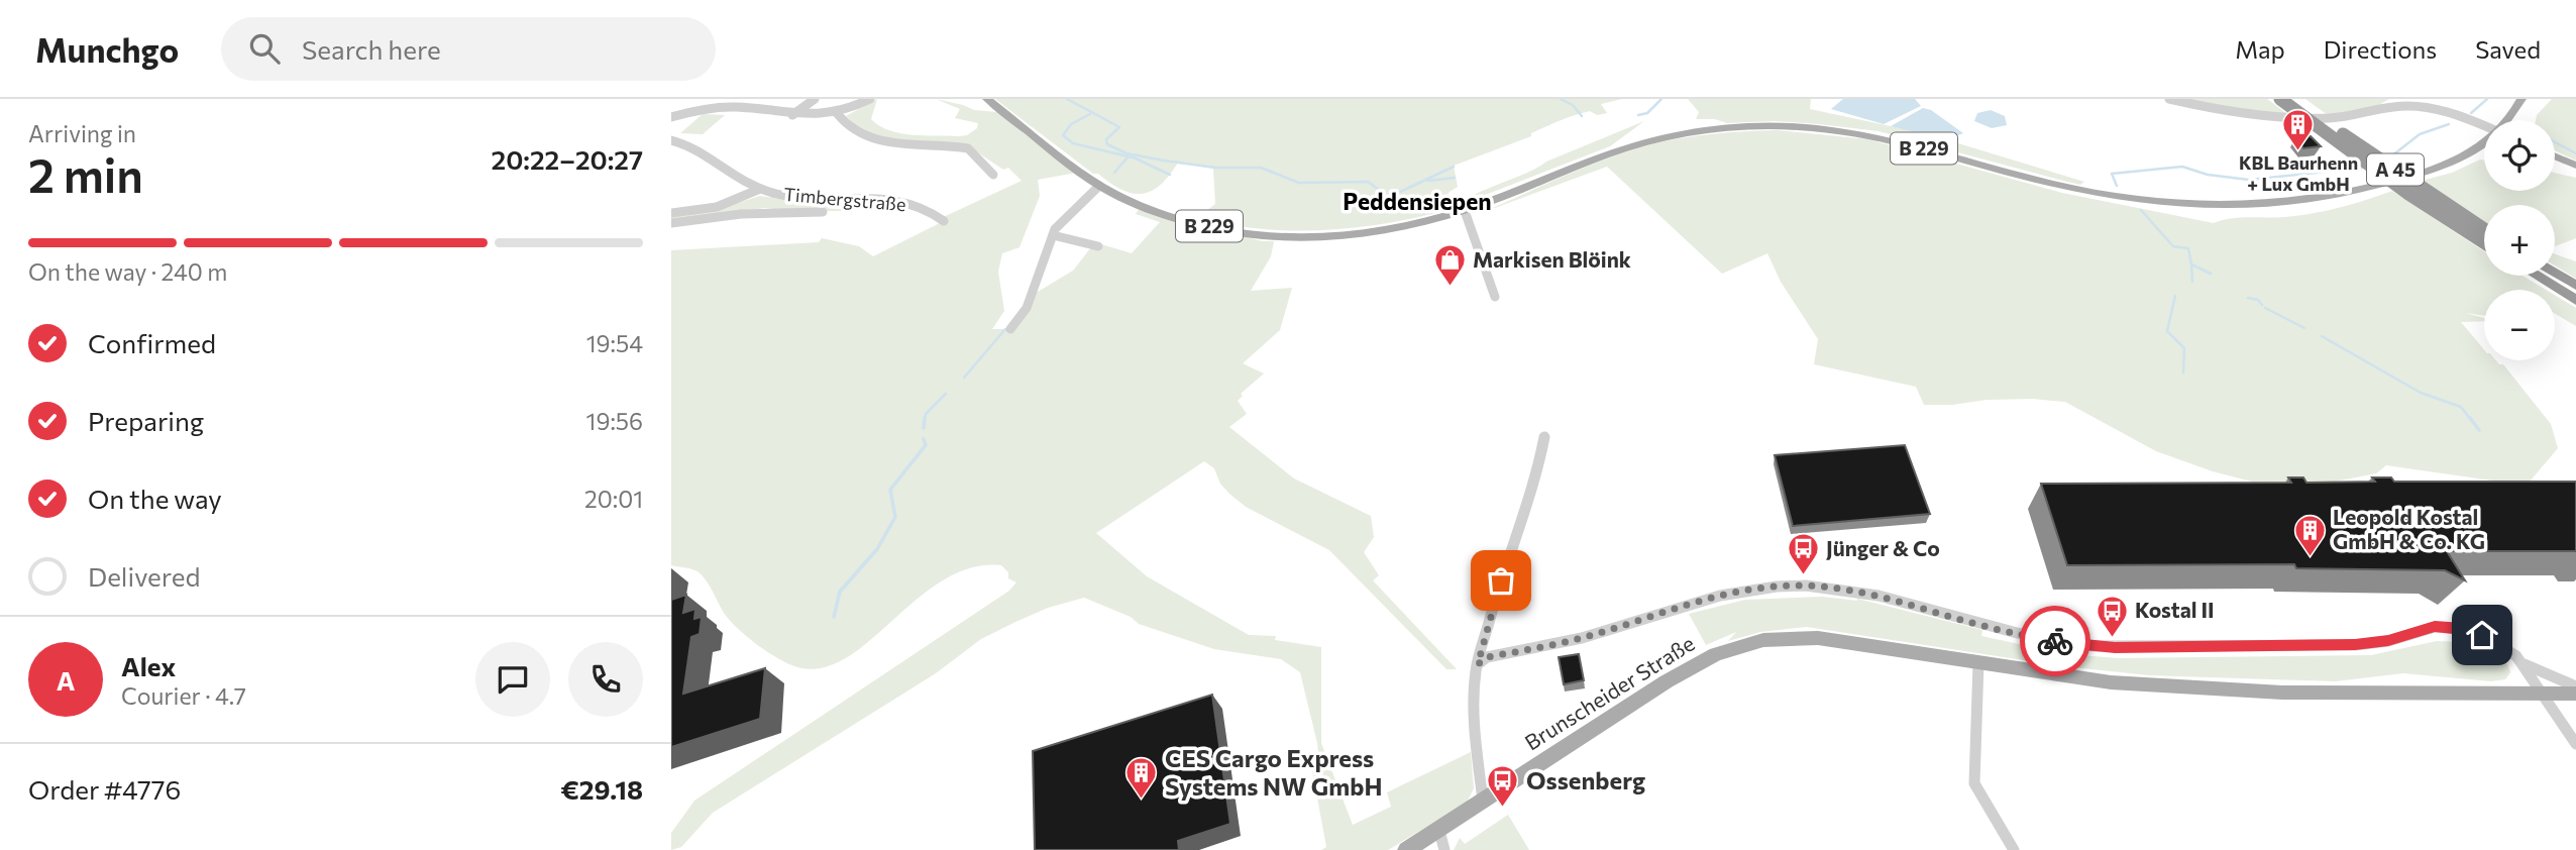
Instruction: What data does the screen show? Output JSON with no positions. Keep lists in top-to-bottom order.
{
  "streets": {
    "highway": ["A 45"],
    "main road": ["B 229", "Brunscheider Straße"],
    "street": ["Timbergstraße"]
  },
  "districts": ["Peddensiepen"],
  "places": {
    "building": ["KBL Baurhenn + Lux GmbH", "Leopold Kostal GmbH & Co. KG", "CES Cargo Express Systems NW GmbH"],
    "shop": ["Markisen Blöink"],
    "bus stop": ["Jünger & Co", "Kostal II", "Ossenberg"]
  },
  "page": {
    "header": "Munchgo",
    "search": "Search here",
    "nav": ["Map", "Directions", "Saved"],
    "heading": ["2 min", "Arriving in", "20:22–20:27"],
    "panel": [
      "Alex",
      "Courier · 4.7",
      "Order #4776",
      "€29.18"
    ],
    "map_buttons": ["+", "−"],
    "bar": "On the way · 240 m",
    "list": [
      ["Confirmed", "19:54"],
      ["Preparing", "19:56"],
      ["On the way", "20:01"],
      "Delivered"
    ],
    "round": "A"
  }
}
